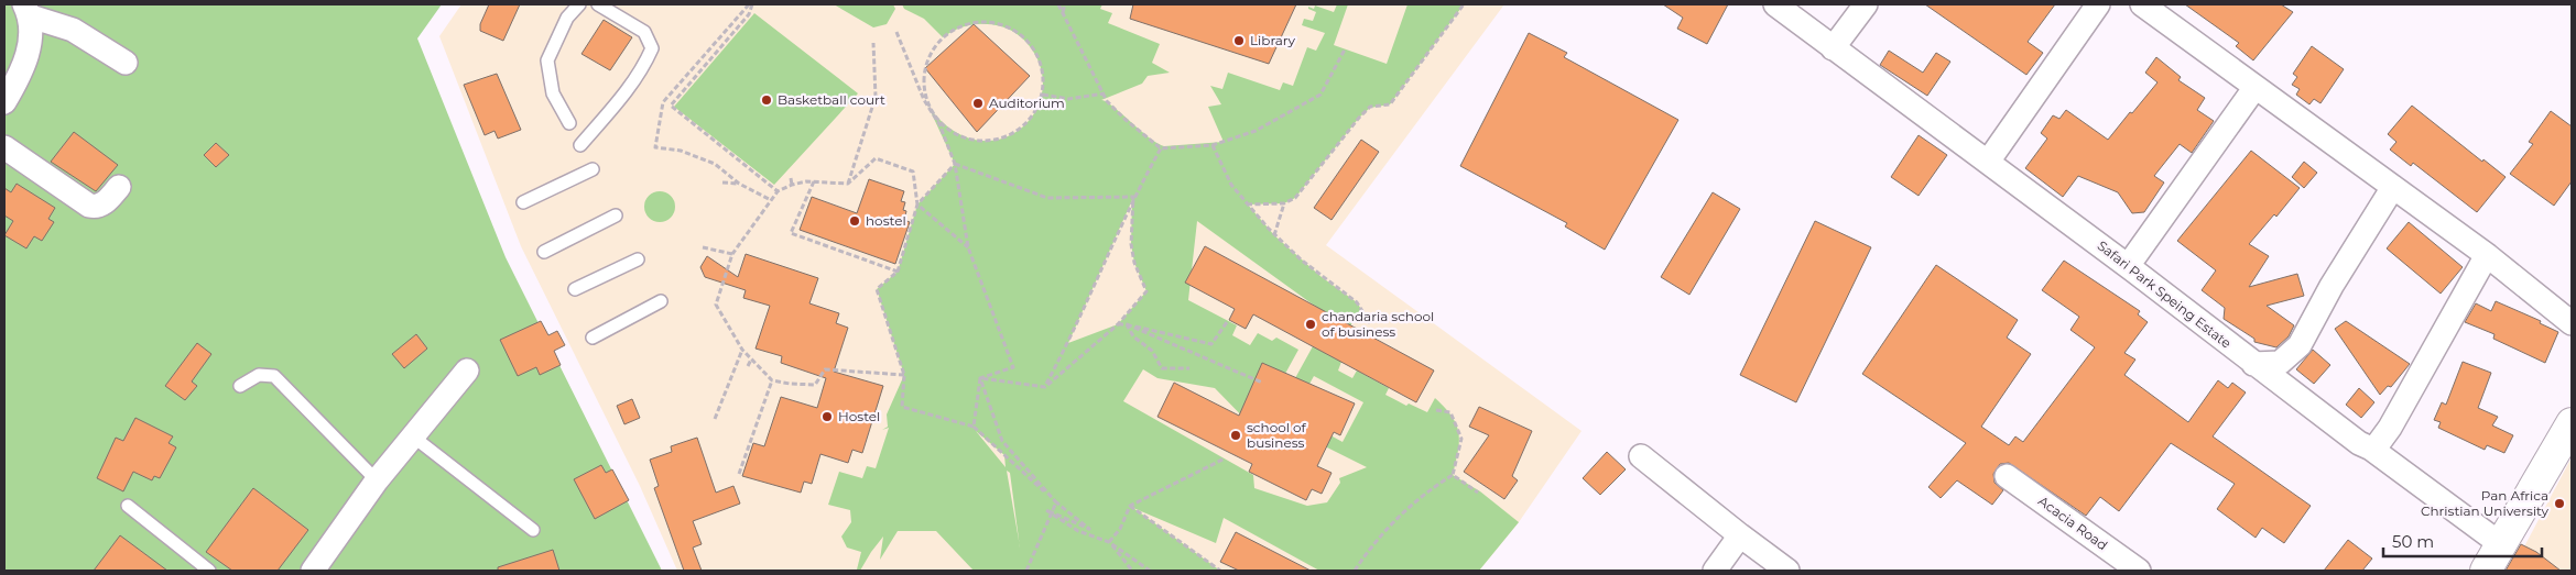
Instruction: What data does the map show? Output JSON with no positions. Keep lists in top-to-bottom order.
{
  "streets": {
    "street": ["Safari Park Speing Estate", "Acacia Road"]
  },
  "places": [
    "Library",
    "Basketball court",
    "Auditorium",
    "hostel",
    "chandaria school of business",
    "Hostel",
    "school of business",
    "Pan Africa Christian University"
  ],
  "scale_bar": "50 m"
}
